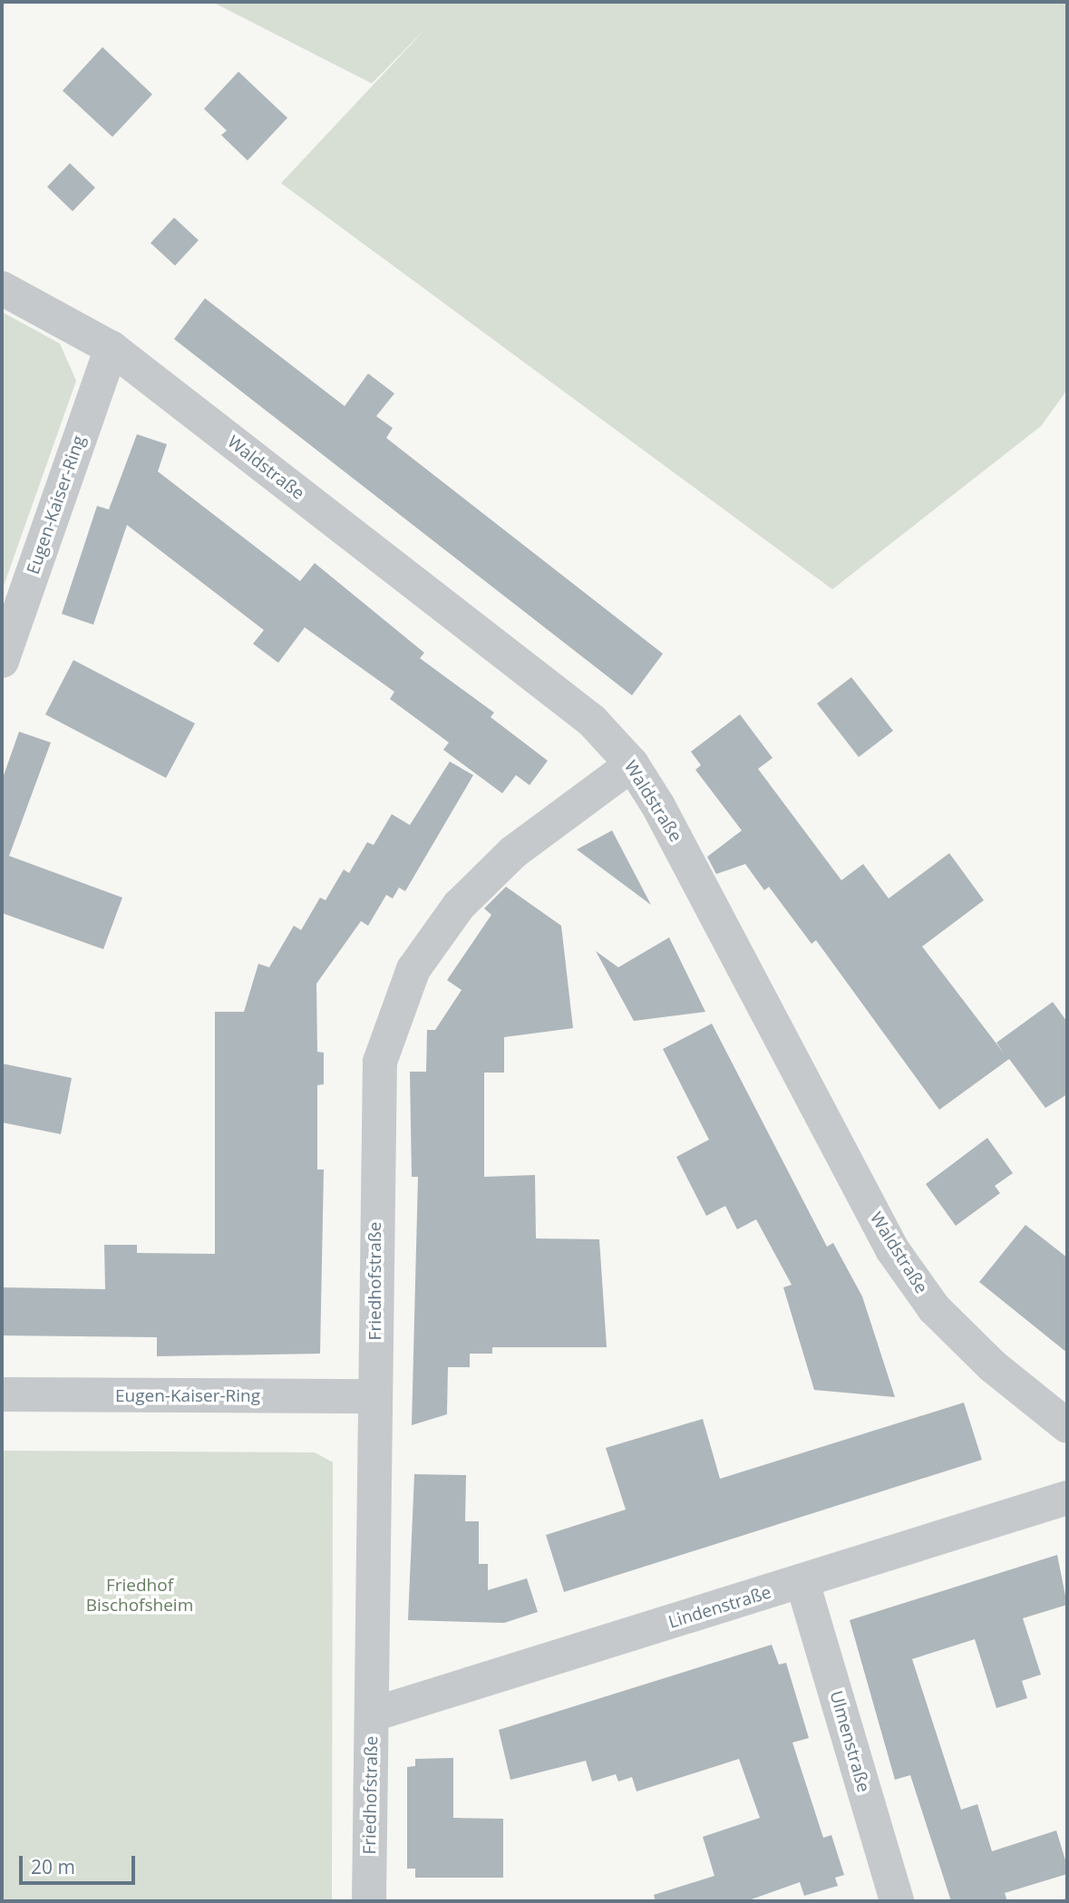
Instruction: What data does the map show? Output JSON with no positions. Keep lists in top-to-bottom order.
{
  "streets": {
    "street": [
      "Waldstraße",
      "Eugen-Kaiser-Ring",
      "Friedhofstraße",
      "Lindenstraße",
      "Ulmenstraße"
    ]
  },
  "crossings": [
    ["Waldstraße", "Eugen-Kaiser-Ring"],
    ["Waldstraße", "Friedhofstraße"],
    ["Eugen-Kaiser-Ring", "Friedhofstraße"],
    ["Friedhofstraße", "Lindenstraße"],
    ["Lindenstraße", "Ulmenstraße"]
  ],
  "parks": ["Friedhof Bischofsheim"],
  "scale_bar": "20 m"
}
